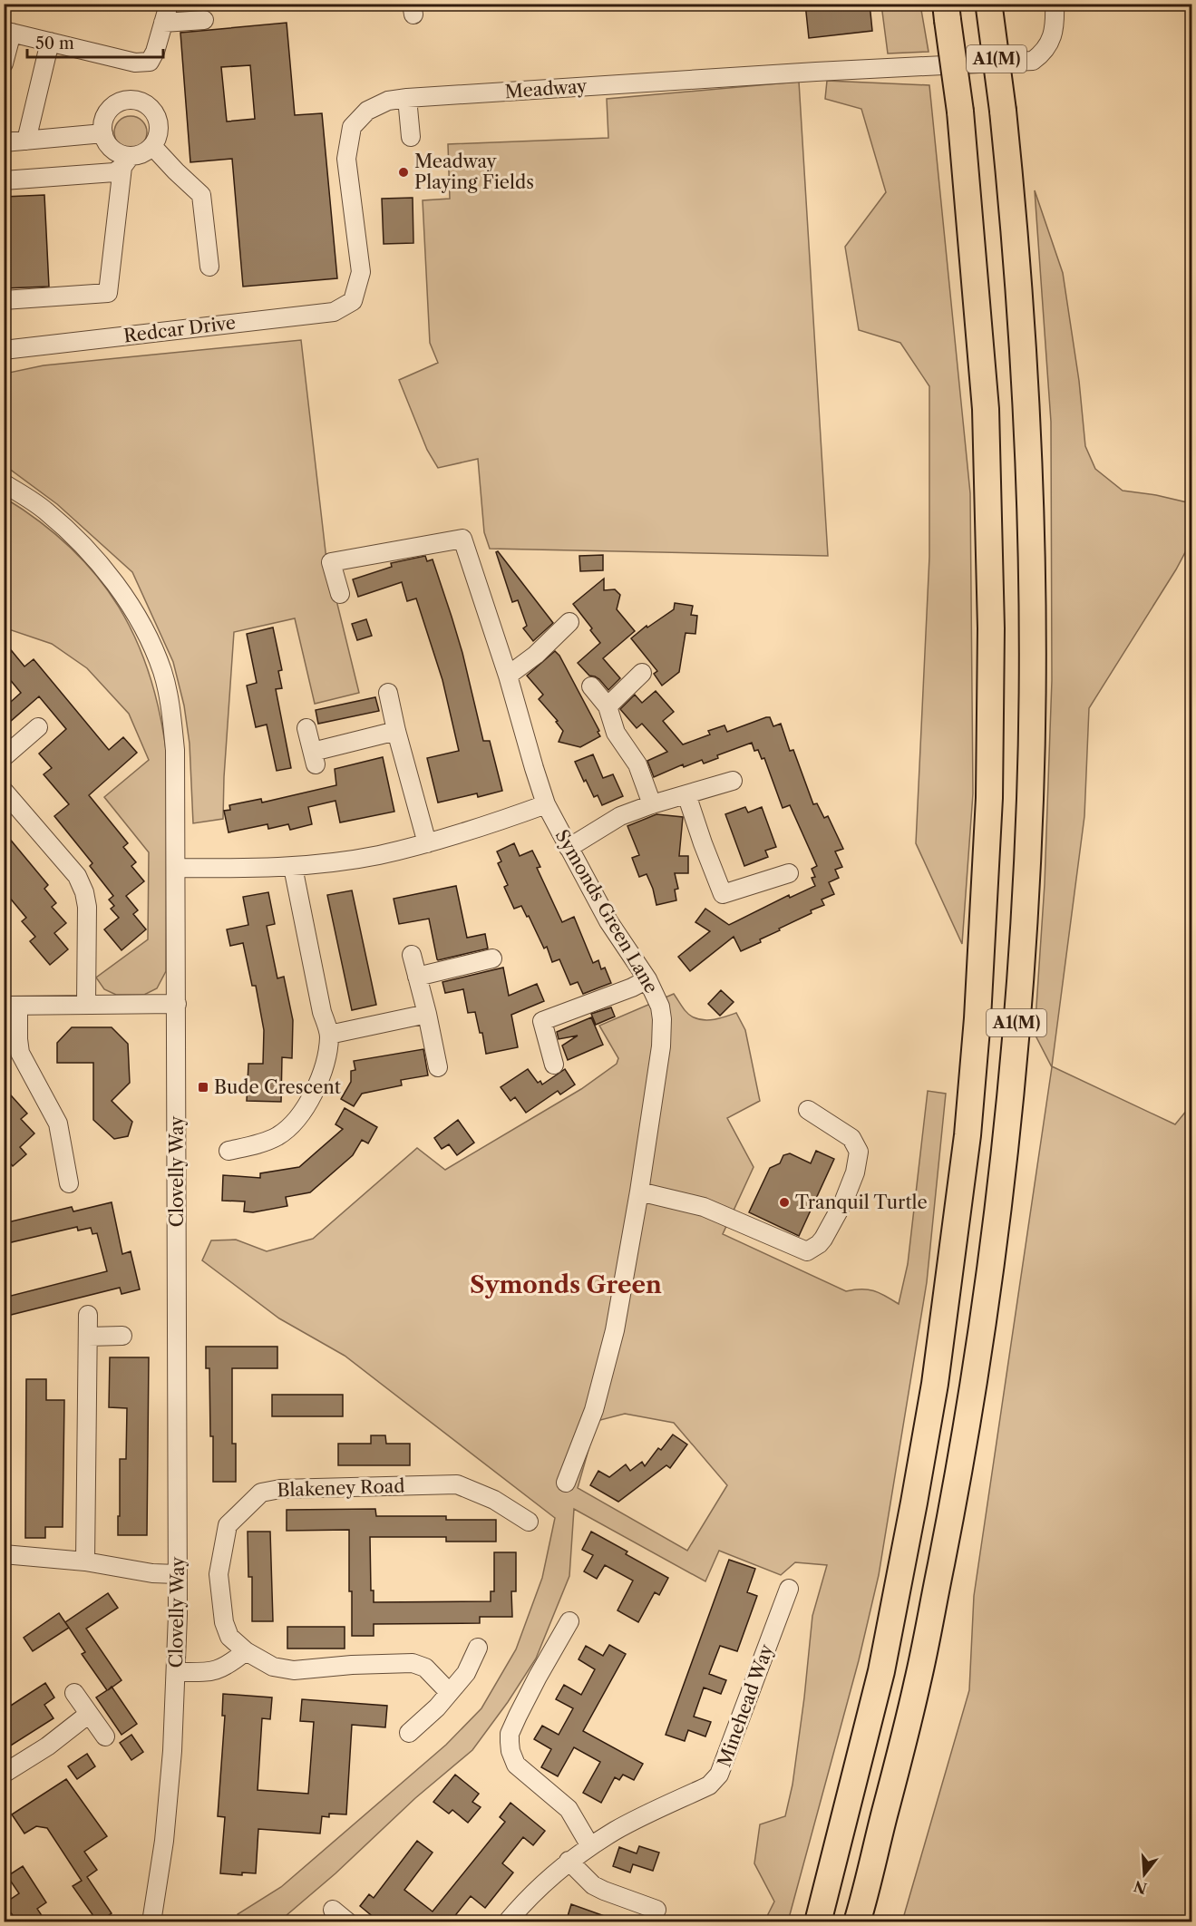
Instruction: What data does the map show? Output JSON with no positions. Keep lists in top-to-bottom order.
{
  "streets": {
    "highway": ["A1(M)"],
    "street": [
      "Meadway",
      "Redcar Drive",
      "Symonds Green Lane",
      "Clovelly Way",
      "Blakeney Road",
      "Minehead Way"
    ]
  },
  "crossings": [
    ["Meadway", "Redcar Drive"]
  ],
  "districts": ["Symonds Green"],
  "places": {
    "other": ["Meadway Playing Fields", "Tranquil Turtle"],
    "transit": ["Bude Crescent"]
  },
  "scale_bar": "50 m",
  "north": "bottom"
}
